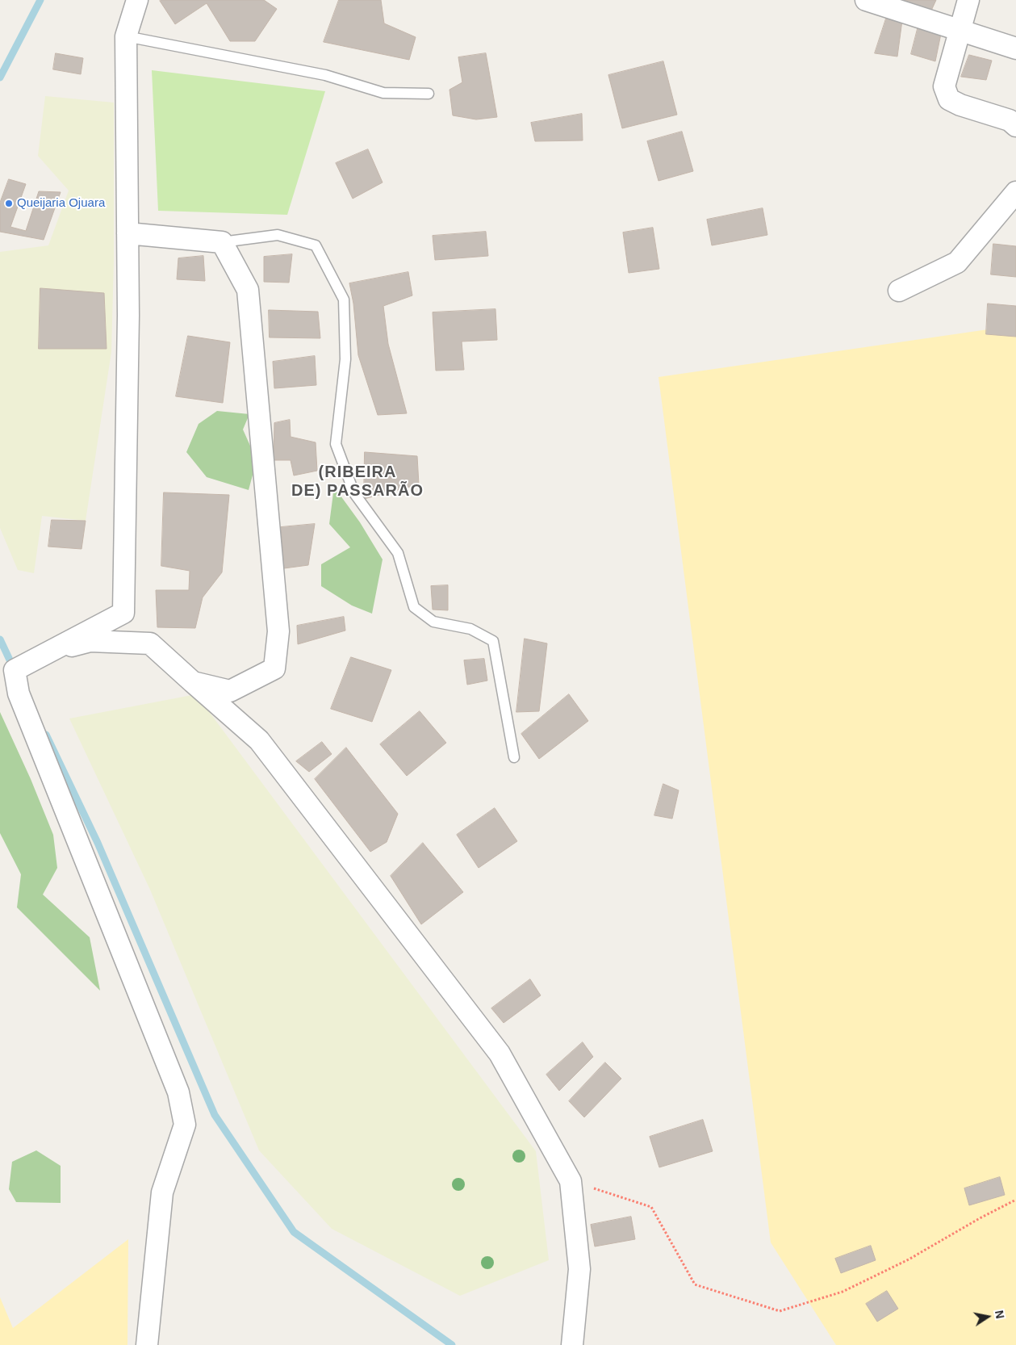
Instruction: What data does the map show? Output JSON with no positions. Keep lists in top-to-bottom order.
{
  "districts": ["(RIBEIRA DE) PASSARÃO"],
  "places": ["Queijaria Ojuara"],
  "north": "right"
}
